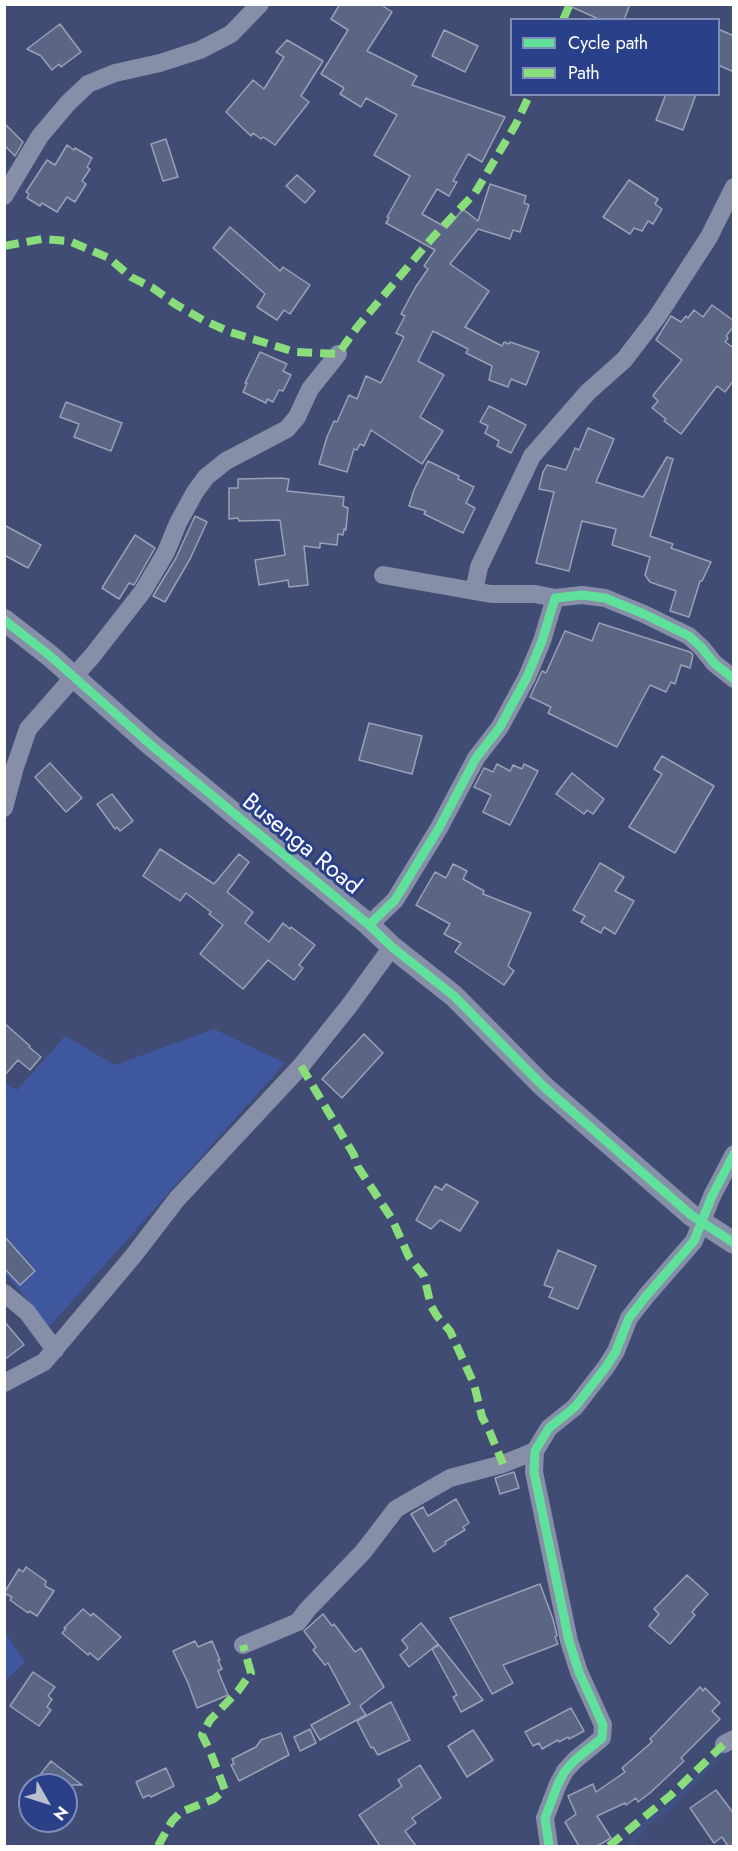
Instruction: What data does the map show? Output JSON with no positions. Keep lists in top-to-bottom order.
{
  "streets": {
    "street": ["Busenga Road"]
  },
  "legend": ["Cycle path", "Path"],
  "north": "bottom right"
}
